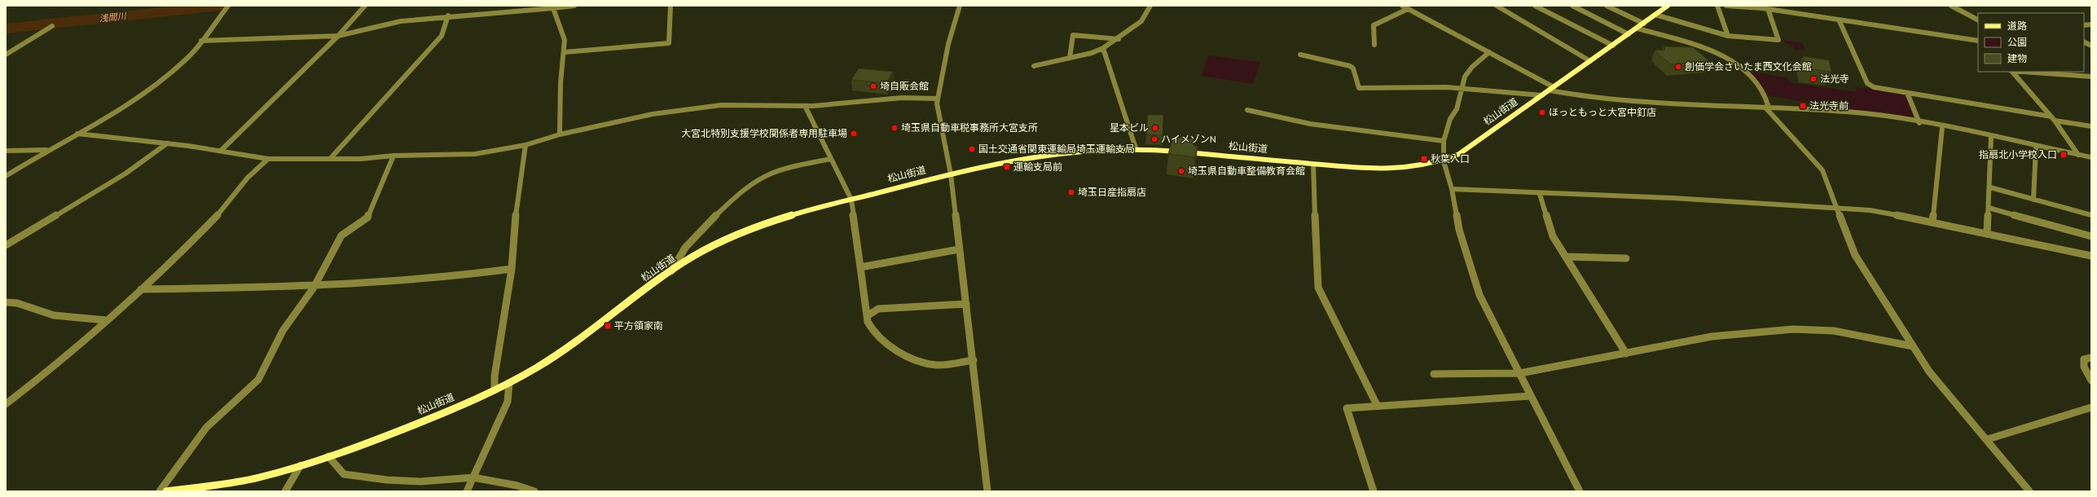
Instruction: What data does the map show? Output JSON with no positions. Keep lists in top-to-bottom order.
{
  "streets": {
    "main road": ["松山街道"]
  },
  "water": ["浅間川"],
  "places": {
    "other": [
      "創価学会さいたま西文化会館",
      "法光寺",
      "埼自販会館",
      "ほっともっと大宮中釘店",
      "埼玉県自動車税事務所大宮支所",
      "星本ビル",
      "大宮北特別支援学校関係者専用駐車場",
      "ハイメゾンN",
      "国土交通省関東運輸局埼玉運輸支局",
      "埼玉県自動車整備教育会館",
      "埼玉日産指扇店"
    ],
    "transit": [
      "法光寺前",
      "指扇北小学校入口",
      "秋葉入口",
      "運輸支局前",
      "平方領家南"
    ]
  },
  "legend": ["道路", "公園", "建物"]
}
